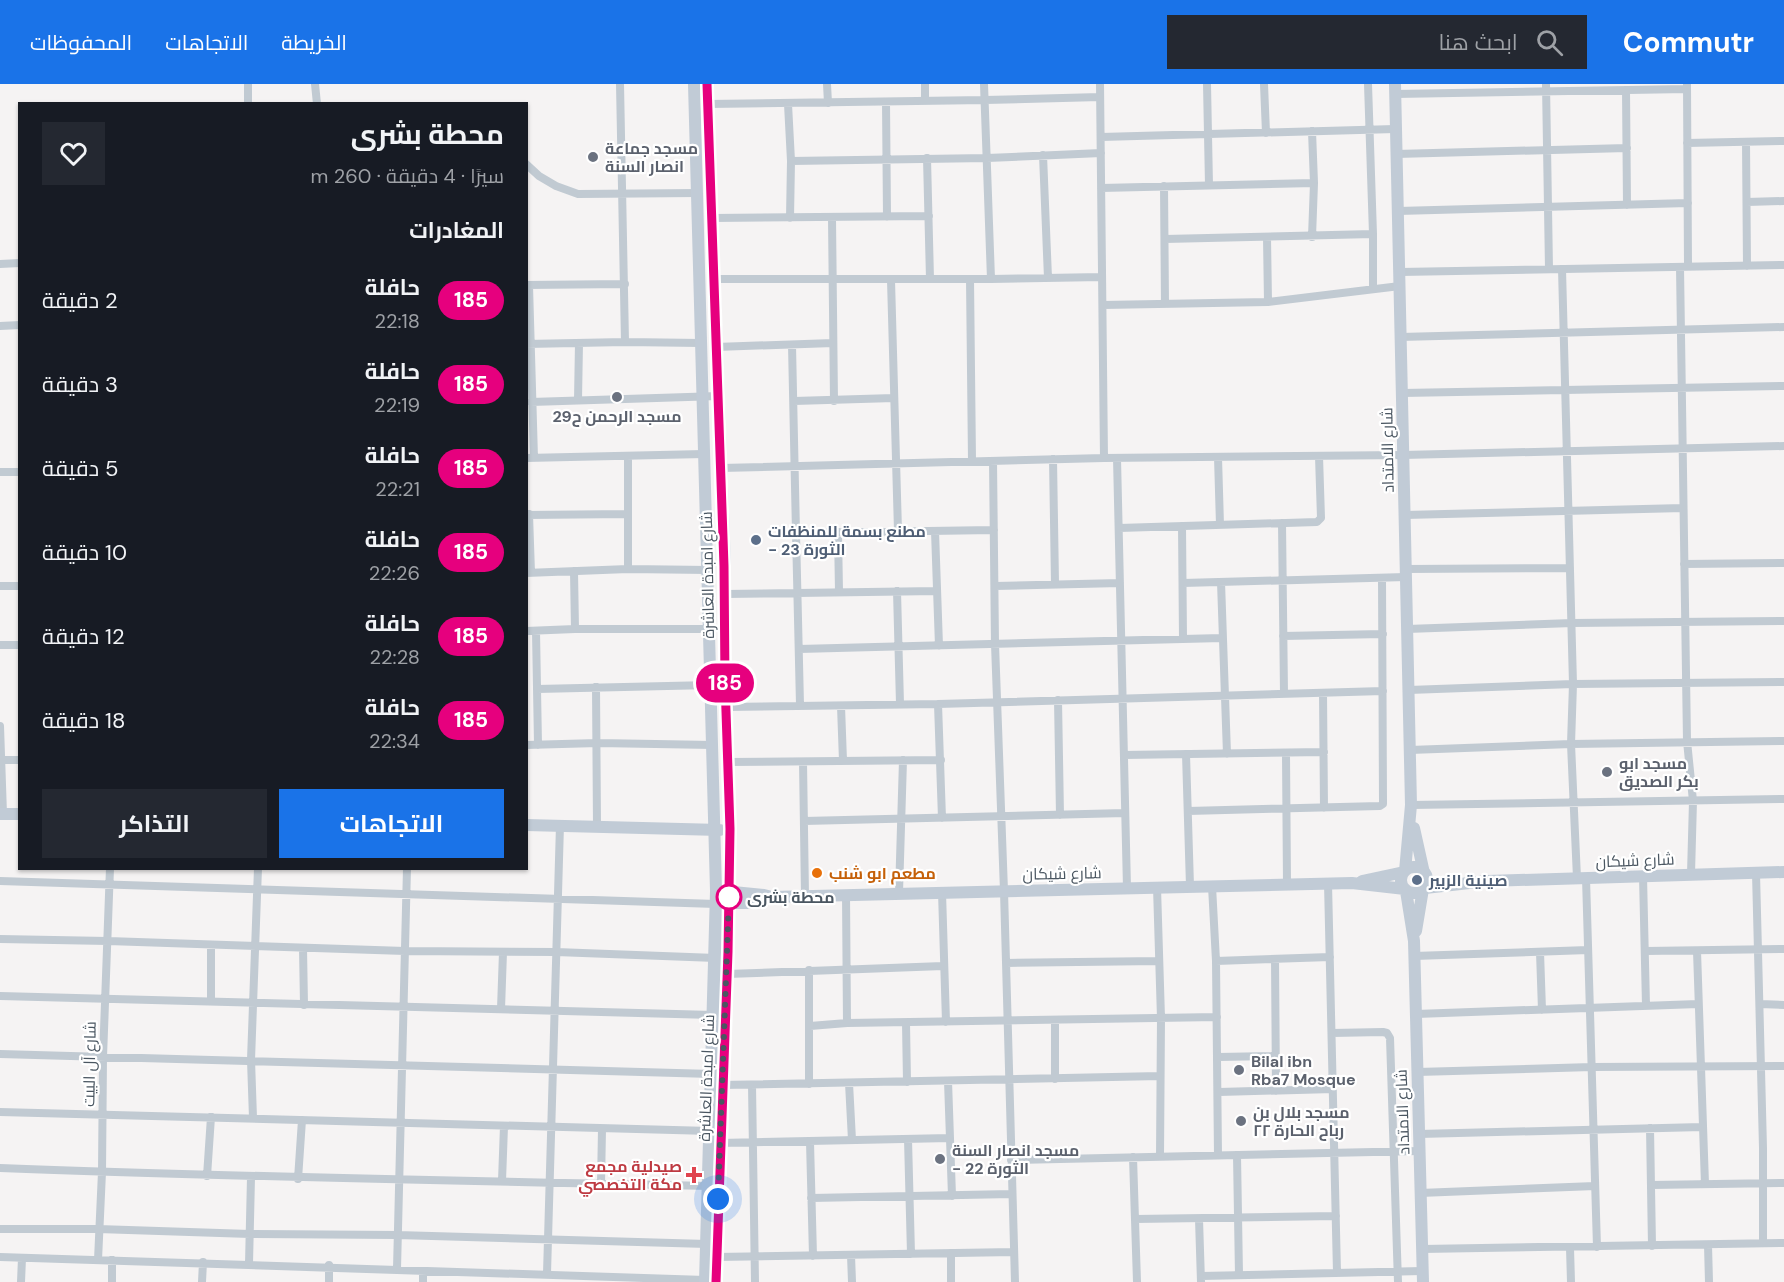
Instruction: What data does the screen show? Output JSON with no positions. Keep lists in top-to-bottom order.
{
  "streets": {
    "street": [
      "شارع الامتداد",
      "شارع امبدة العاشرة",
      "شارع شيكان",
      "شارع آل البيت"
    ]
  },
  "crossings": [
    ["شارع الامتداد", "شارع شيكان"],
    ["شارع امبدة العاشرة", "شارع شيكان"]
  ],
  "places": {
    "other": [
      "مسجد جماعة انصار السنة",
      "مسجد الرحمن ح29",
      "مطنع بسمة للمنظفات - الثورة 23",
      "مسجد ابو بكر الصديق",
      "مطعم ابو شنب",
      "صينية الزبير",
      "محطة بشرى",
      "Bilal ibn Rba7 Mosque",
      "مسجد بلال بن رباح الحارة ٢٢",
      "مسجد انصار السنة - الثورة 22"
    ],
    "health": ["صيدلية مجمع مكة التخصصي"]
  },
  "lines": ["bus line 185"],
  "page": {
    "header": "Commutr",
    "search": "ابحث هنا",
    "nav": ["الخريطة", "الاتجاهات", "المحفوظات"],
    "on_map": "185",
    "heading": [
      ["محطة بشرى", "سيرًا · 4 دقيقة · 260 m"],
      "المغادرات"
    ],
    "list": [
      {
        "mark": "185",
        "name": "حافلة",
        "note": "22:18",
        "value": "2 دقيقة"
      },
      {
        "mark": "185",
        "name": "حافلة",
        "note": "22:19",
        "value": "3 دقيقة"
      },
      {
        "mark": "185",
        "name": "حافلة",
        "note": "22:21",
        "value": "5 دقيقة"
      },
      {
        "mark": "185",
        "name": "حافلة",
        "note": "22:26",
        "value": "10 دقيقة"
      },
      {
        "mark": "185",
        "name": "حافلة",
        "note": "22:28",
        "value": "12 دقيقة"
      },
      {
        "mark": "185",
        "name": "حافلة",
        "note": "22:34",
        "value": "18 دقيقة"
      }
    ],
    "buttons": ["الاتجاهات", "التذاكر"]
  }
}
